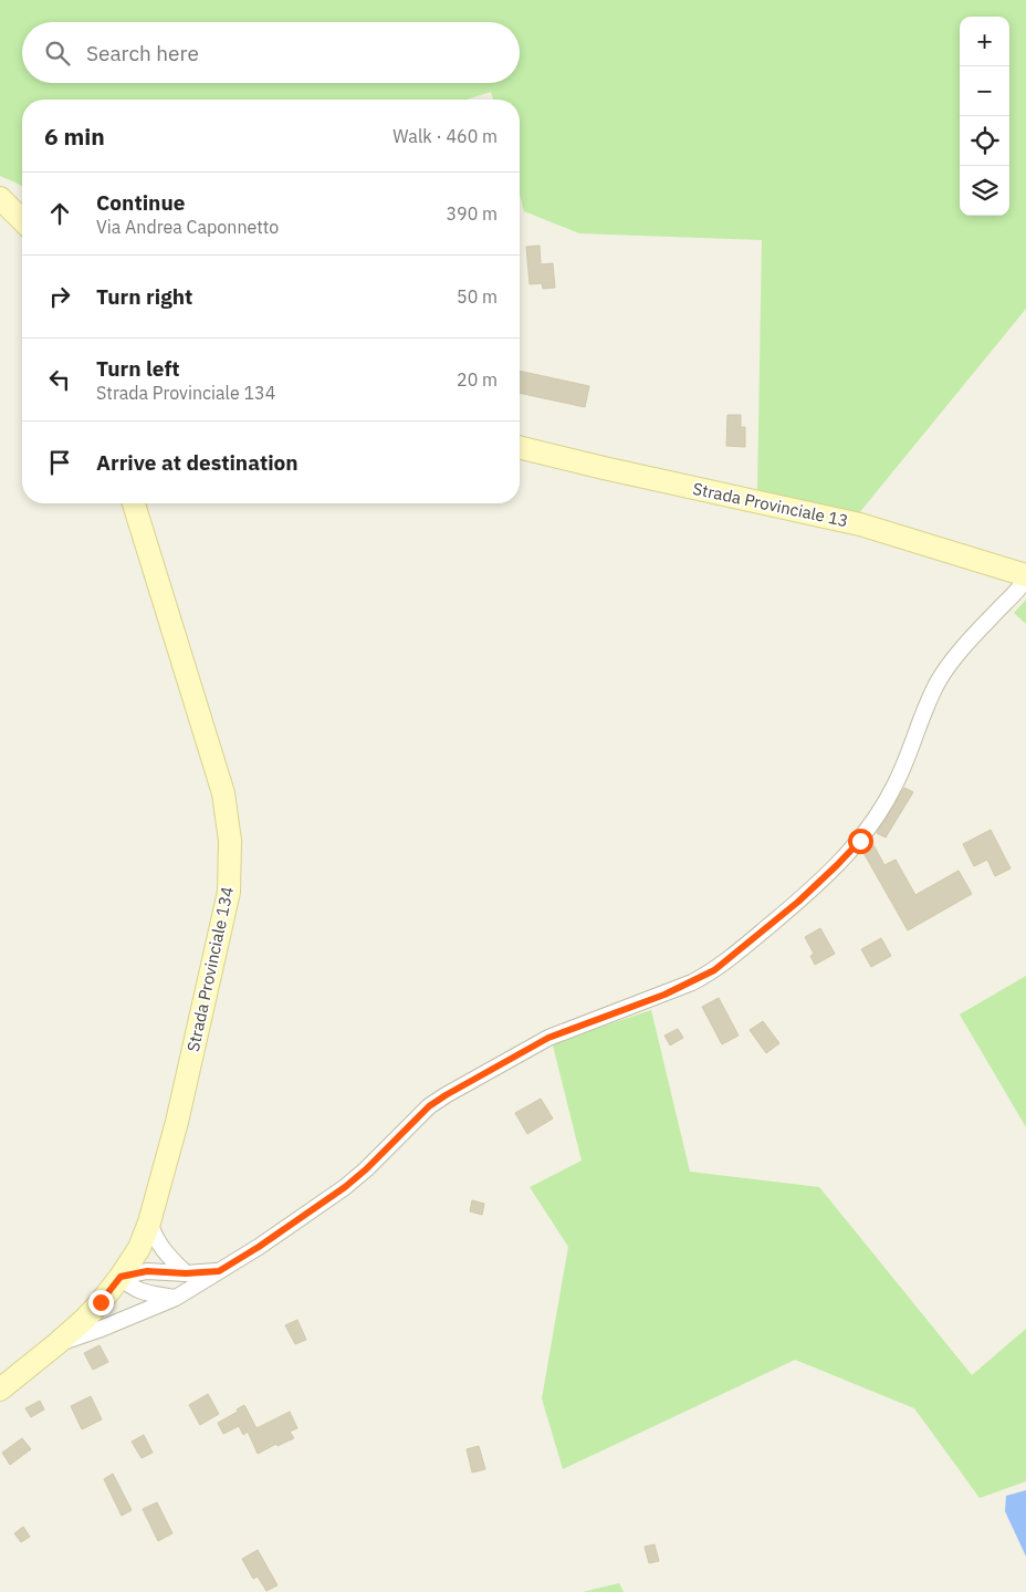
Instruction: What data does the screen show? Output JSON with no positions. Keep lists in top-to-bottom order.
{
  "streets": {
    "main road": ["Strada Provinciale 13", "Strada Provinciale 134"]
  },
  "page": {
    "map_buttons": ["+", "−"],
    "search": "Search here",
    "heading": ["6 min", "Walk · 460 m"],
    "list": [
      ["Continue", "Via Andrea Caponnetto", "390 m"],
      ["Turn right", "50 m"],
      ["Turn left", "Strada Provinciale 134", "20 m"],
      "Arrive at destination"
    ]
  }
}
